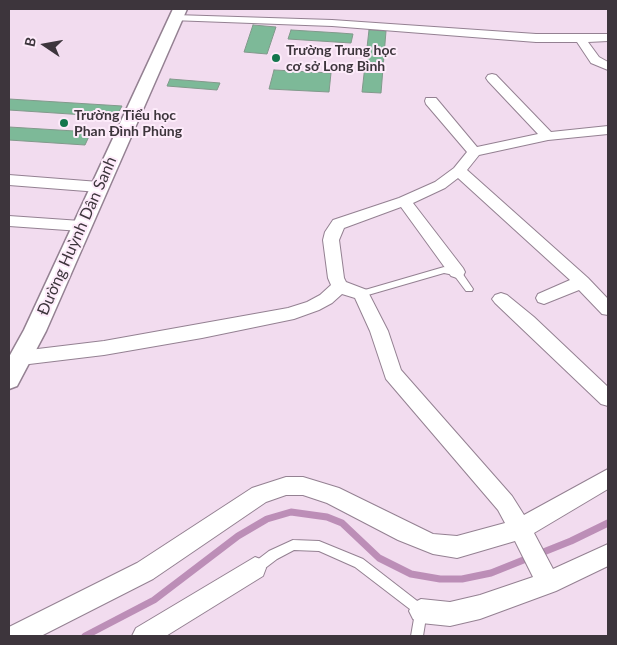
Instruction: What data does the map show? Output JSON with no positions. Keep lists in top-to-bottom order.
{
  "streets": {
    "street": ["Đường Huỳnh Dân Sanh"]
  },
  "places": ["Trường Trung học cơ sở Long Bình", "Trường Tiểu học Phan Đình Phùng"],
  "north": "left"
}
